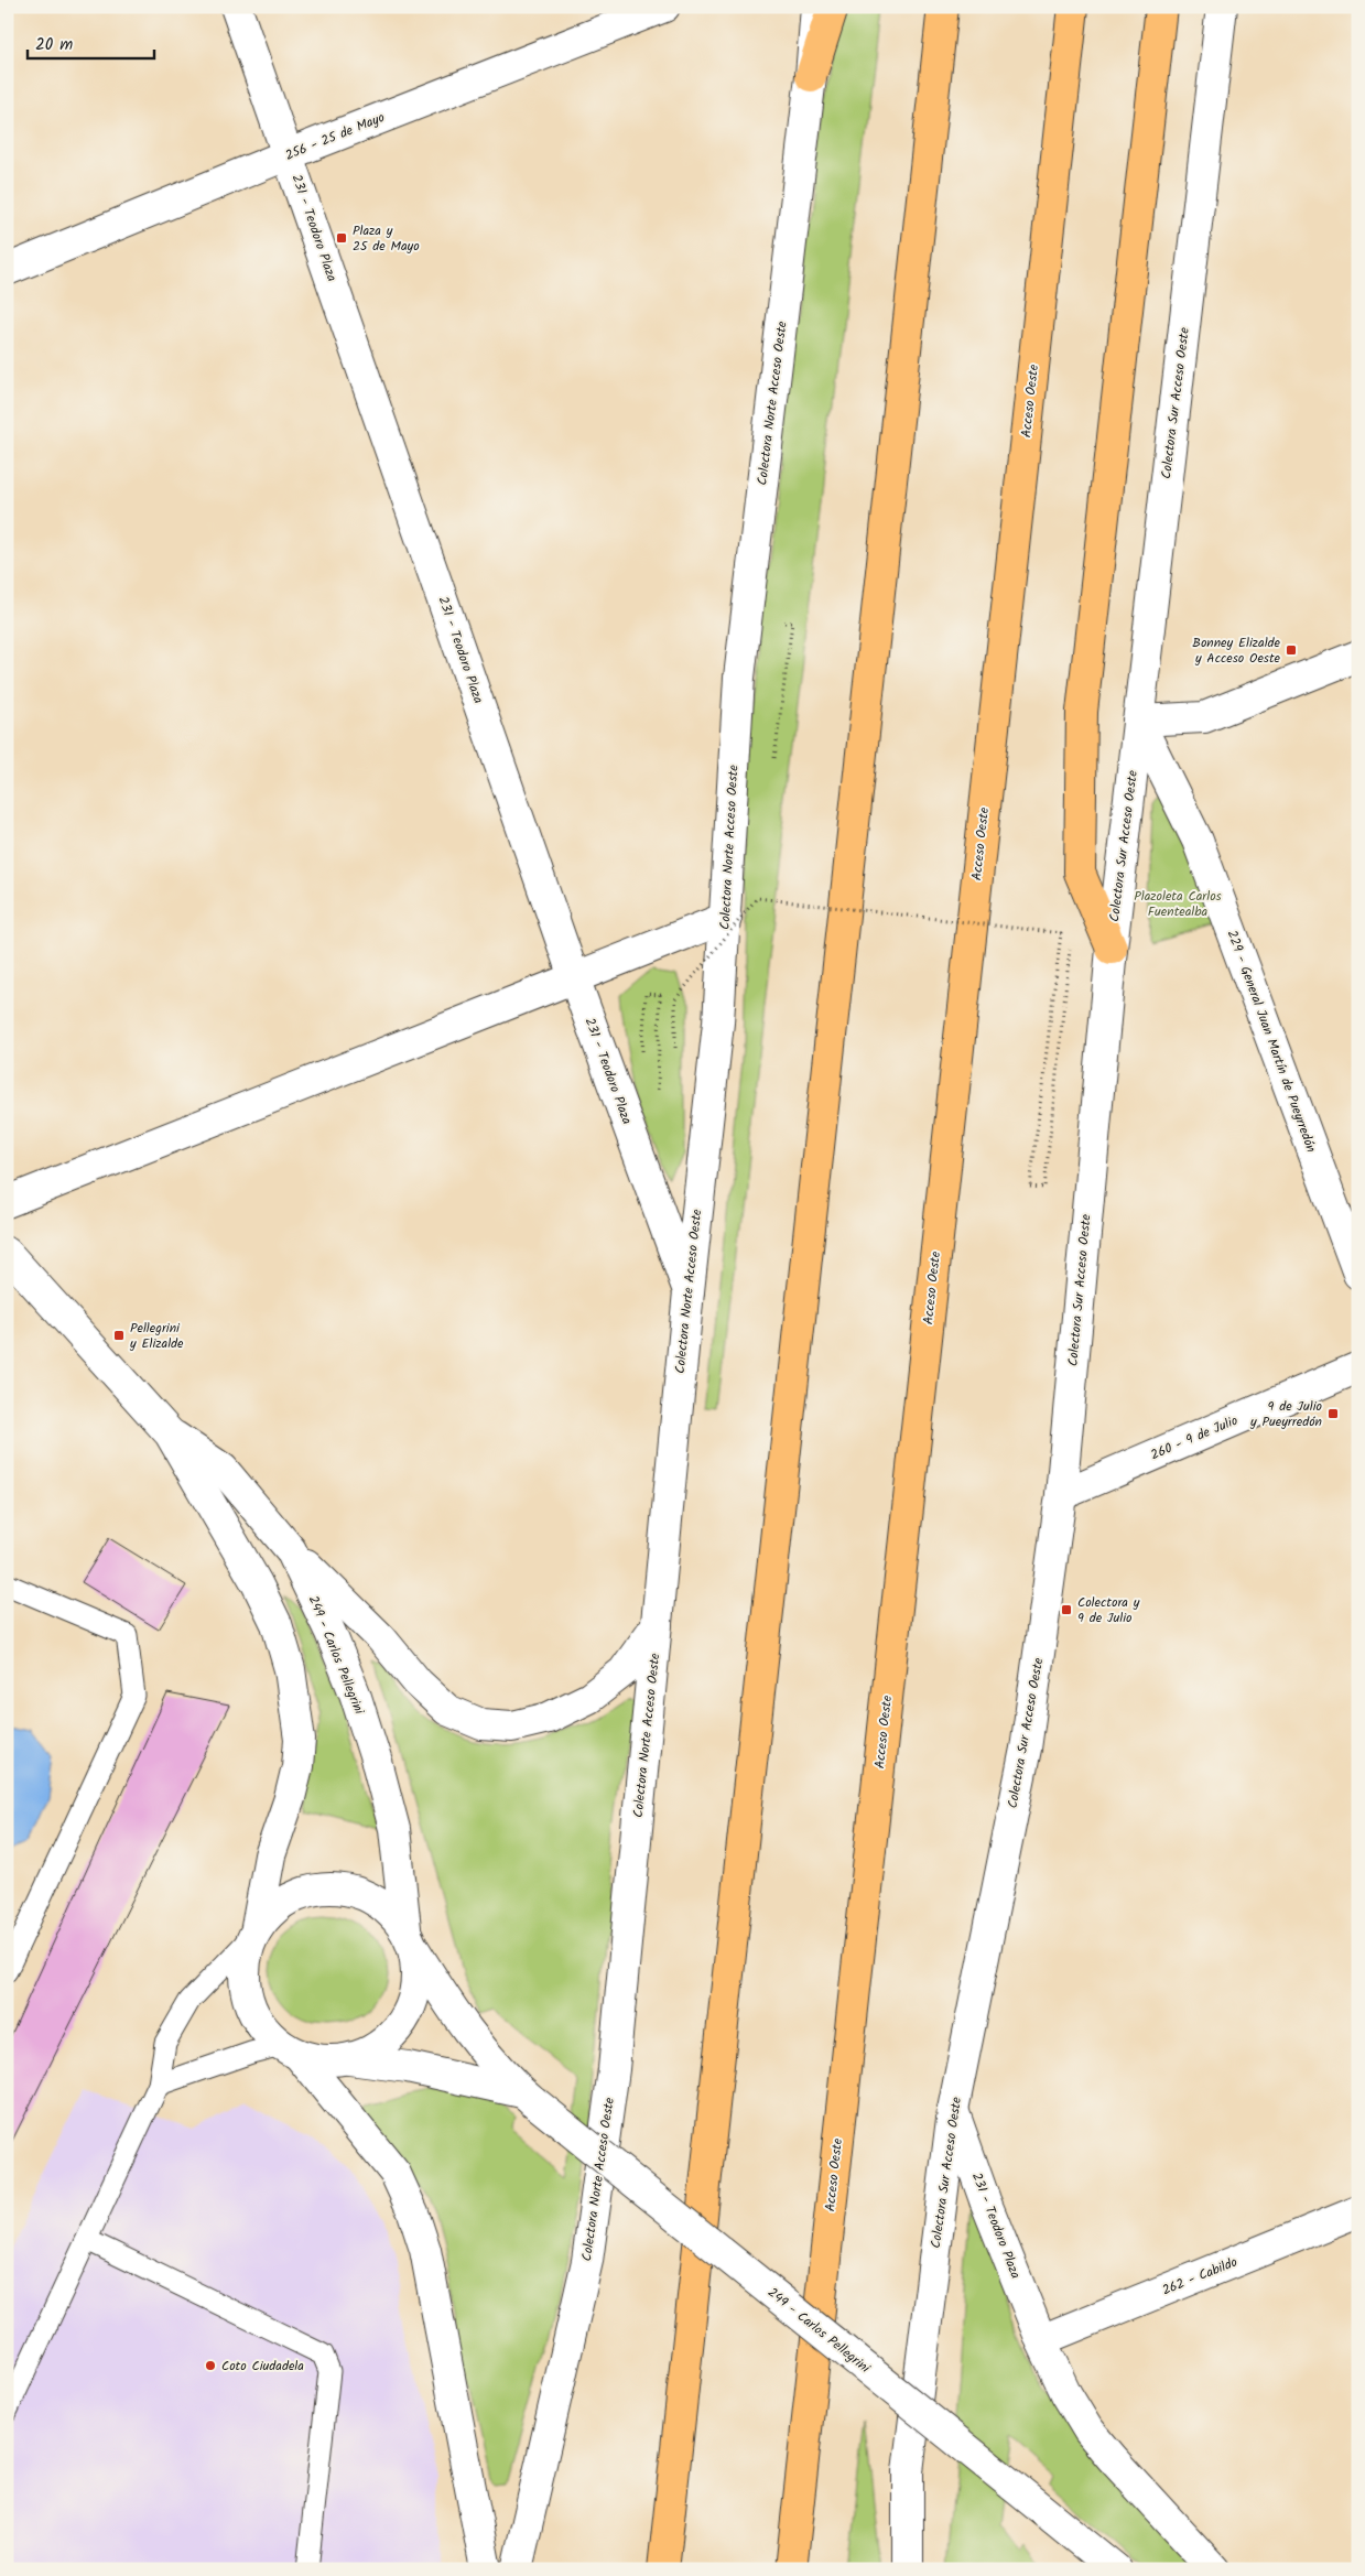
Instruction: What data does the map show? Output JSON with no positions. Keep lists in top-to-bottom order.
{
  "streets": {
    "highway": ["Acceso Oeste"],
    "street": [
      "256 - 25 de Mayo",
      "231 - Teodoro Plaza",
      "Colectora Norte Acceso Oeste",
      "Colectora Sur Acceso Oeste",
      "229 - General Juan Martín de Pueyrredón",
      "260 - 9 de Julio",
      "249 - Carlos Pellegrini",
      "262 - Cabildo"
    ]
  },
  "crossings": [
    ["256 - 25 de Mayo", "231 - Teodoro Plaza"],
    ["231 - Teodoro Plaza", "Colectora Norte Acceso Oeste"],
    ["231 - Teodoro Plaza", "Colectora Sur Acceso Oeste"],
    ["231 - Teodoro Plaza", "262 - Cabildo"],
    ["Colectora Sur Acceso Oeste", "229 - General Juan Martín de Pueyrredón"],
    ["Colectora Sur Acceso Oeste", "260 - 9 de Julio"]
  ],
  "parks": ["Plazoleta Carlos Fuentealba"],
  "places": {
    "transit": [
      "Plaza y 25 de Mayo",
      "Bonney Elizalde y Acceso Oeste",
      "Pellegrini y Elizalde",
      "9 de Julio y Pueyrredón",
      "Colectora y 9 de Julio"
    ],
    "other": ["Coto Ciudadela"]
  },
  "scale_bar": "20 m"
}
